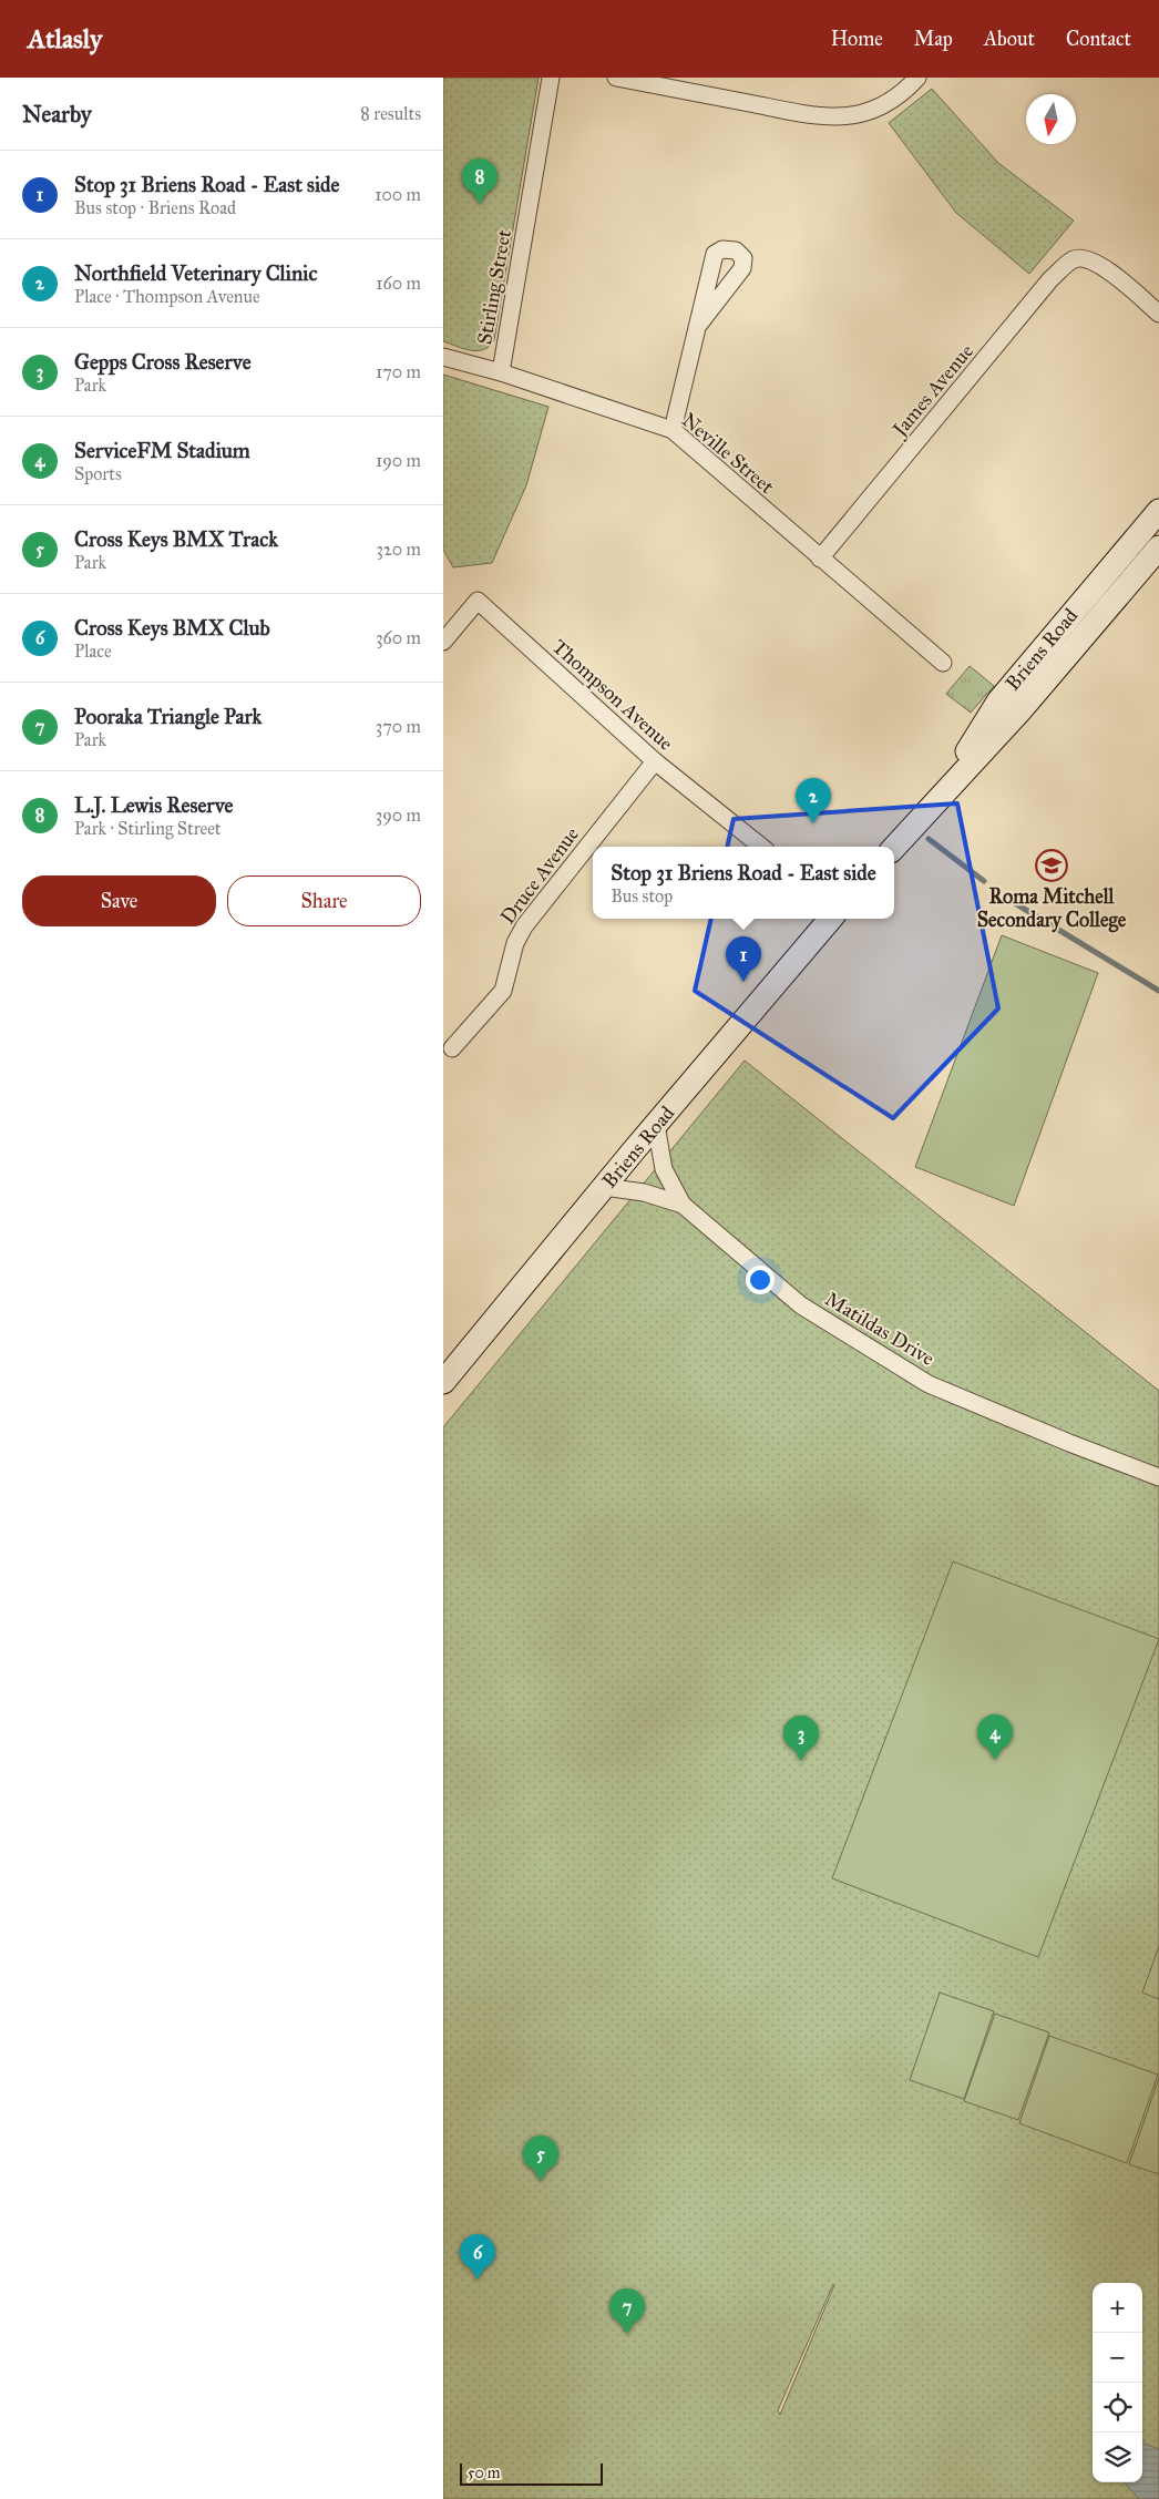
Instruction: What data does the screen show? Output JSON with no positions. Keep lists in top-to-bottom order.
{
  "streets": {
    "main road": ["Briens Road"],
    "street": [
      "Stirling Street",
      "James Avenue",
      "Neville Street",
      "Thompson Avenue",
      "Druce Avenue",
      "Matildas Drive"
    ]
  },
  "crossings": [
    ["Stirling Street", "Neville Street"],
    ["James Avenue", "Neville Street"],
    ["Briens Road", "Matildas Drive"],
    ["Thompson Avenue", "Druce Avenue"]
  ],
  "places": {
    "school or university": ["Roma Mitchell Secondary College"]
  },
  "scale_bar": "50 m",
  "north": "bottom",
  "page": {
    "header": "Atlasly",
    "nav": [
      "Home",
      "Map",
      "About",
      "Contact"
    ],
    "heading": ["Nearby", "8 results"],
    "list": [
      {
        "mark": "1",
        "name": "Stop 31 Briens Road - East side",
        "note": "Bus stop · Briens Road",
        "value": "100 m"
      },
      {
        "mark": "2",
        "name": "Northfield Veterinary Clinic",
        "note": "Place · Thompson Avenue",
        "value": "160 m"
      },
      {
        "mark": "3",
        "name": "Gepps Cross Reserve",
        "note": "Park",
        "value": "170 m"
      },
      {
        "mark": "4",
        "name": "ServiceFM Stadium",
        "note": "Sports",
        "value": "190 m"
      },
      {
        "mark": "5",
        "name": "Cross Keys BMX Track",
        "note": "Park",
        "value": "320 m"
      },
      {
        "mark": "6",
        "name": "Cross Keys BMX Club",
        "note": "Place",
        "value": "360 m"
      },
      {
        "mark": "7",
        "name": "Pooraka Triangle Park",
        "note": "Park",
        "value": "370 m"
      },
      {
        "mark": "8",
        "name": "L.J. Lewis Reserve",
        "note": "Park · Stirling Street",
        "value": "390 m"
      }
    ],
    "pins": [
      "8",
      "2",
      "1",
      "4",
      "3",
      "5",
      "6",
      "7"
    ],
    "popup": ["Stop 31 Briens Road - East side", "Bus stop"],
    "buttons": ["Save", "Share"],
    "map_buttons": ["+", "−"],
    "scale": "50 m"
  }
}
